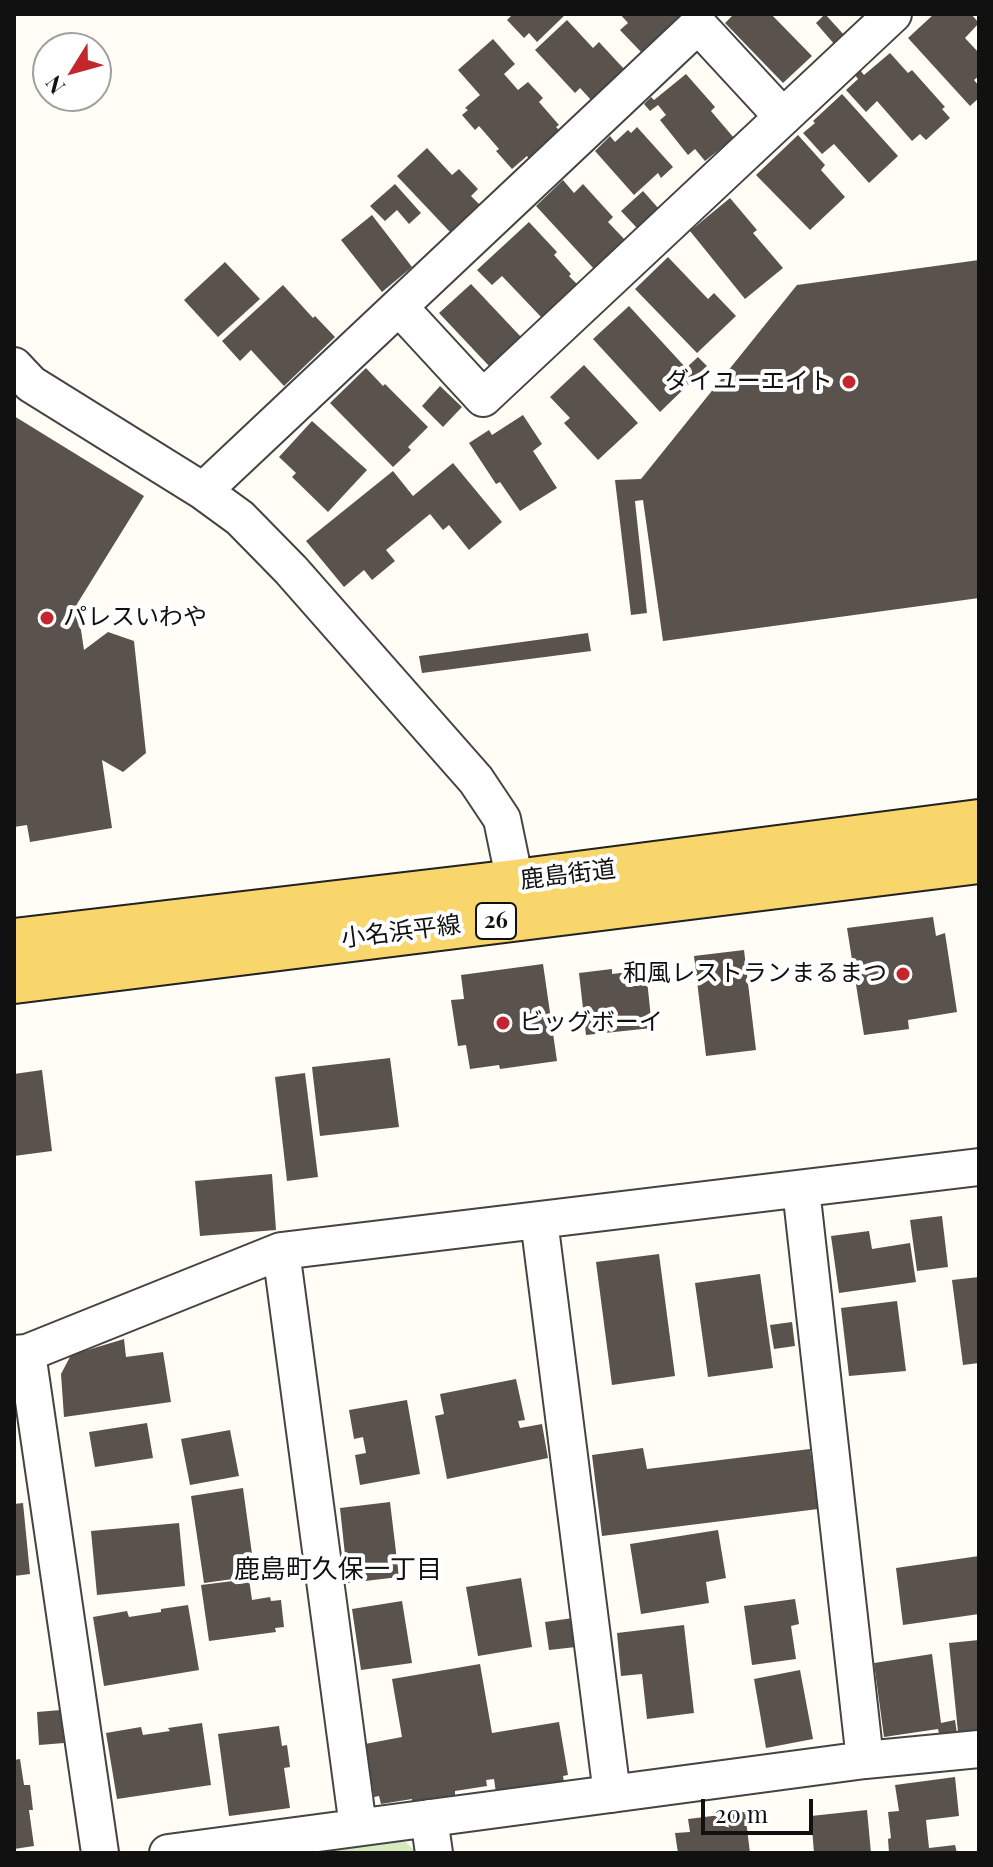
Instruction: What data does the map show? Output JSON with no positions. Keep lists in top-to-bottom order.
{
  "streets": {
    "main road": ["鹿島街道", "26", "小名浜平線"]
  },
  "districts": ["鹿島町久保一丁目"],
  "places": [
    "ダイユーエイト",
    "パレスいわや",
    "和風レストランまるまつ",
    "ビッグボーイ"
  ],
  "scale_bar": "20 m",
  "north": "bottom left"
}
